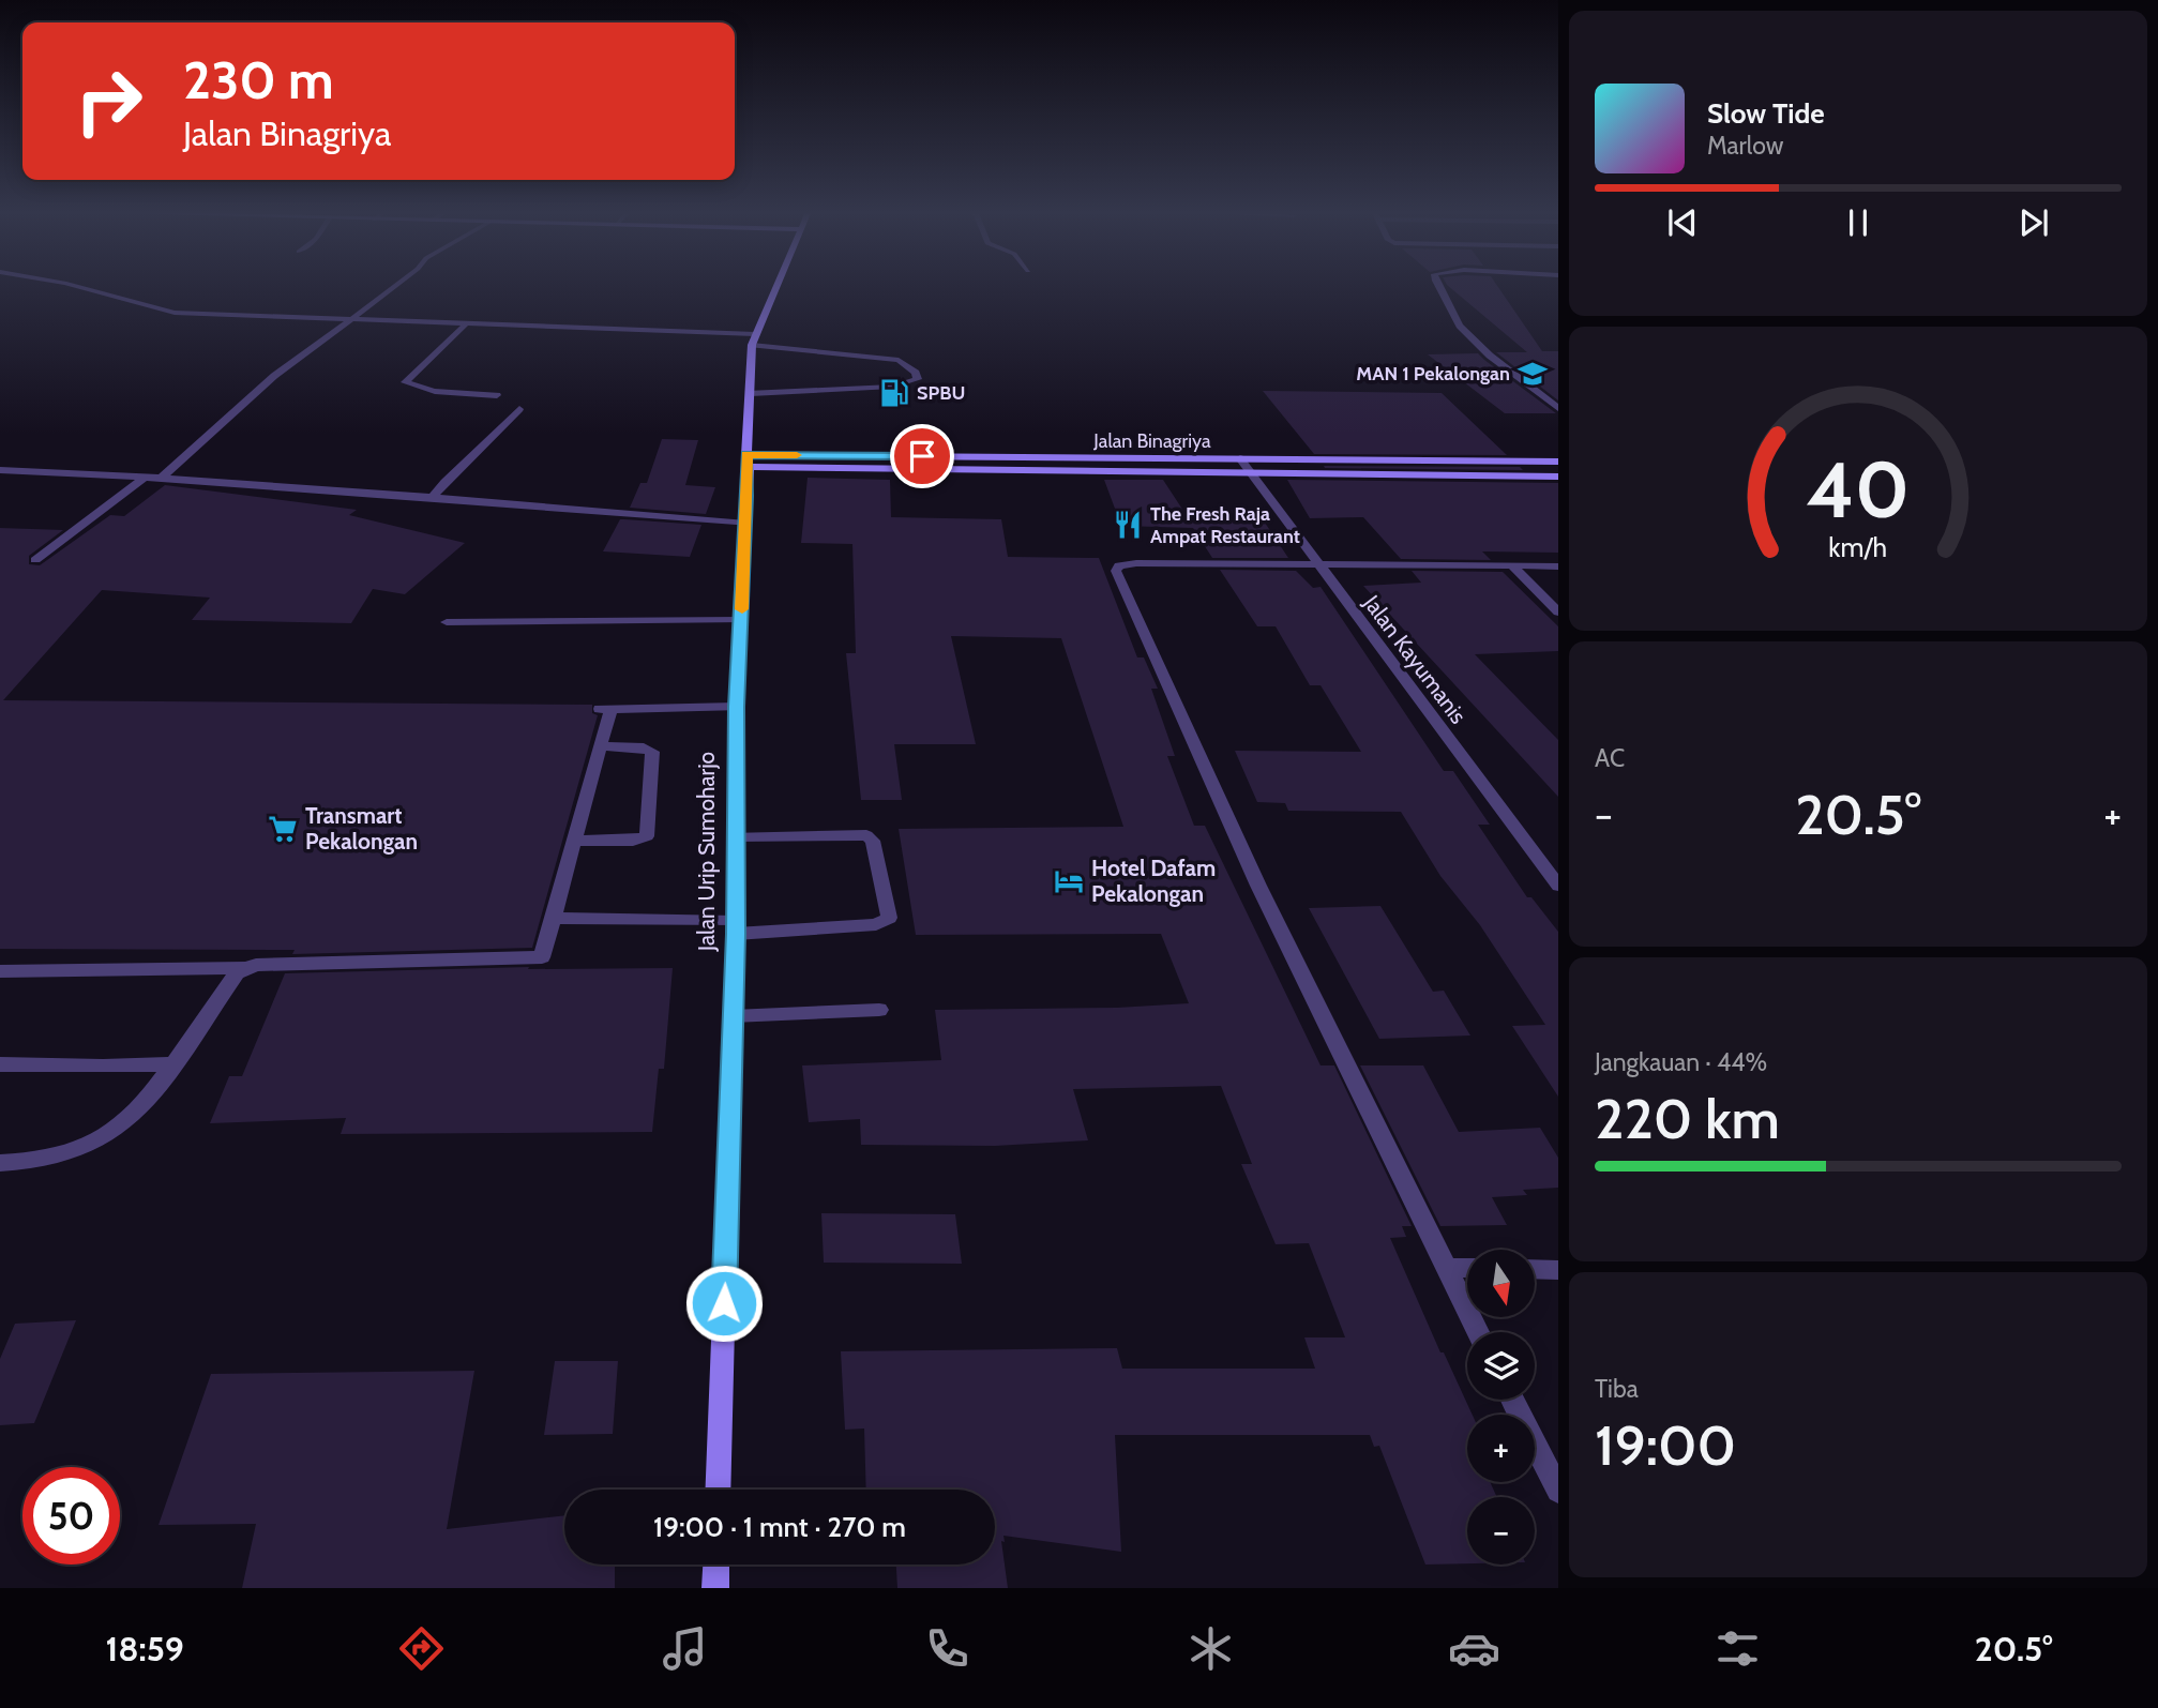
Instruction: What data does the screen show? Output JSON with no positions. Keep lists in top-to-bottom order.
{
  "streets": {
    "street": ["Jalan Binagriya", "Jalan Kayumanis", "Jalan Urip Sumoharjo"]
  },
  "crossings": [
    ["Jalan Binagriya", "Jalan Kayumanis"],
    ["Jalan Binagriya", "Jalan Urip Sumoharjo"]
  ],
  "places": {
    "school or university": ["MAN 1 Pekalongan"],
    "fuel station": ["SPBU"],
    "restaurant": ["The Fresh Raja Ampat Restaurant"],
    "supermarket": ["Transmart Pekalongan"],
    "hotel": ["Hotel Dafam Pekalongan"]
  },
  "north": "bottom",
  "page": {
    "turn": ["230 m", "Jalan Binagriya"],
    "song": ["Slow Tide", "Marlow"],
    "tile": [
      "AC",
      ["Jangkauan · 44%", "220 km"],
      ["Tiba", "19:00"]
    ],
    "heat": ["−", "20.5°", "+"],
    "map_buttons": ["+", "−"],
    "limit": "50",
    "trip": "19:00 · 1 mnt · 270 m",
    "tabs": ["18:59", "20.5°"],
    "gauge": ["40", "km/h"]
  }
}
